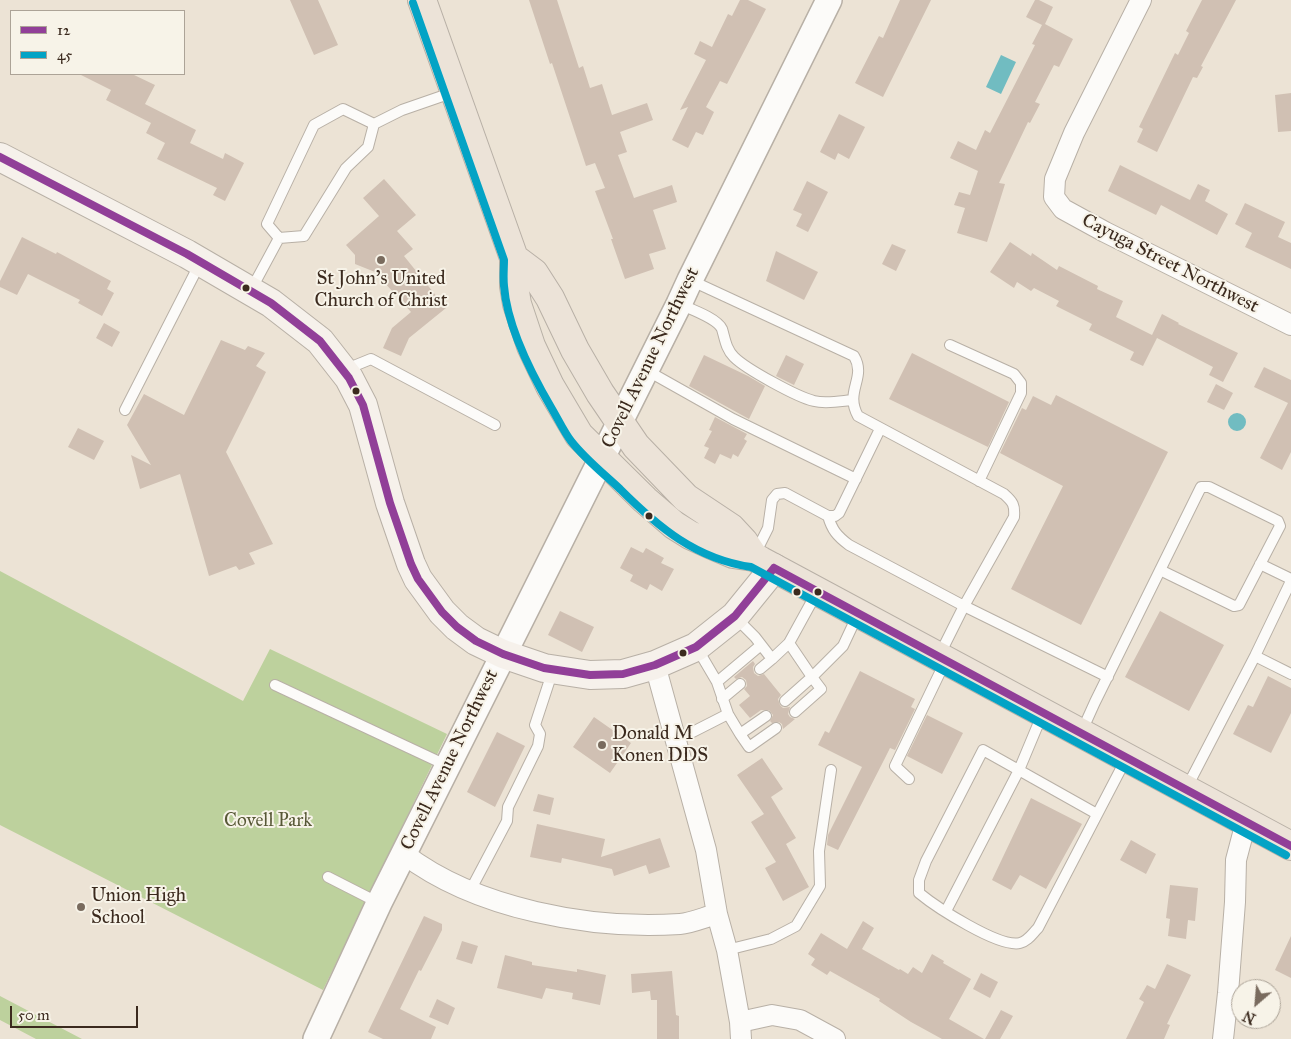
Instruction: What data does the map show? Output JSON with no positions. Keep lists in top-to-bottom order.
{
  "streets": {
    "street": ["Cayuga Street Northwest", "Covell Avenue Northwest"]
  },
  "parks": ["Covell Park"],
  "places": ["St John's United Church of Christ", "Donald M Konen DDS", "Union High School"],
  "lines": ["transit line 45", "transit line 12"],
  "legend": ["12", "45"],
  "scale_bar": "50 m",
  "north": "bottom left"
}
